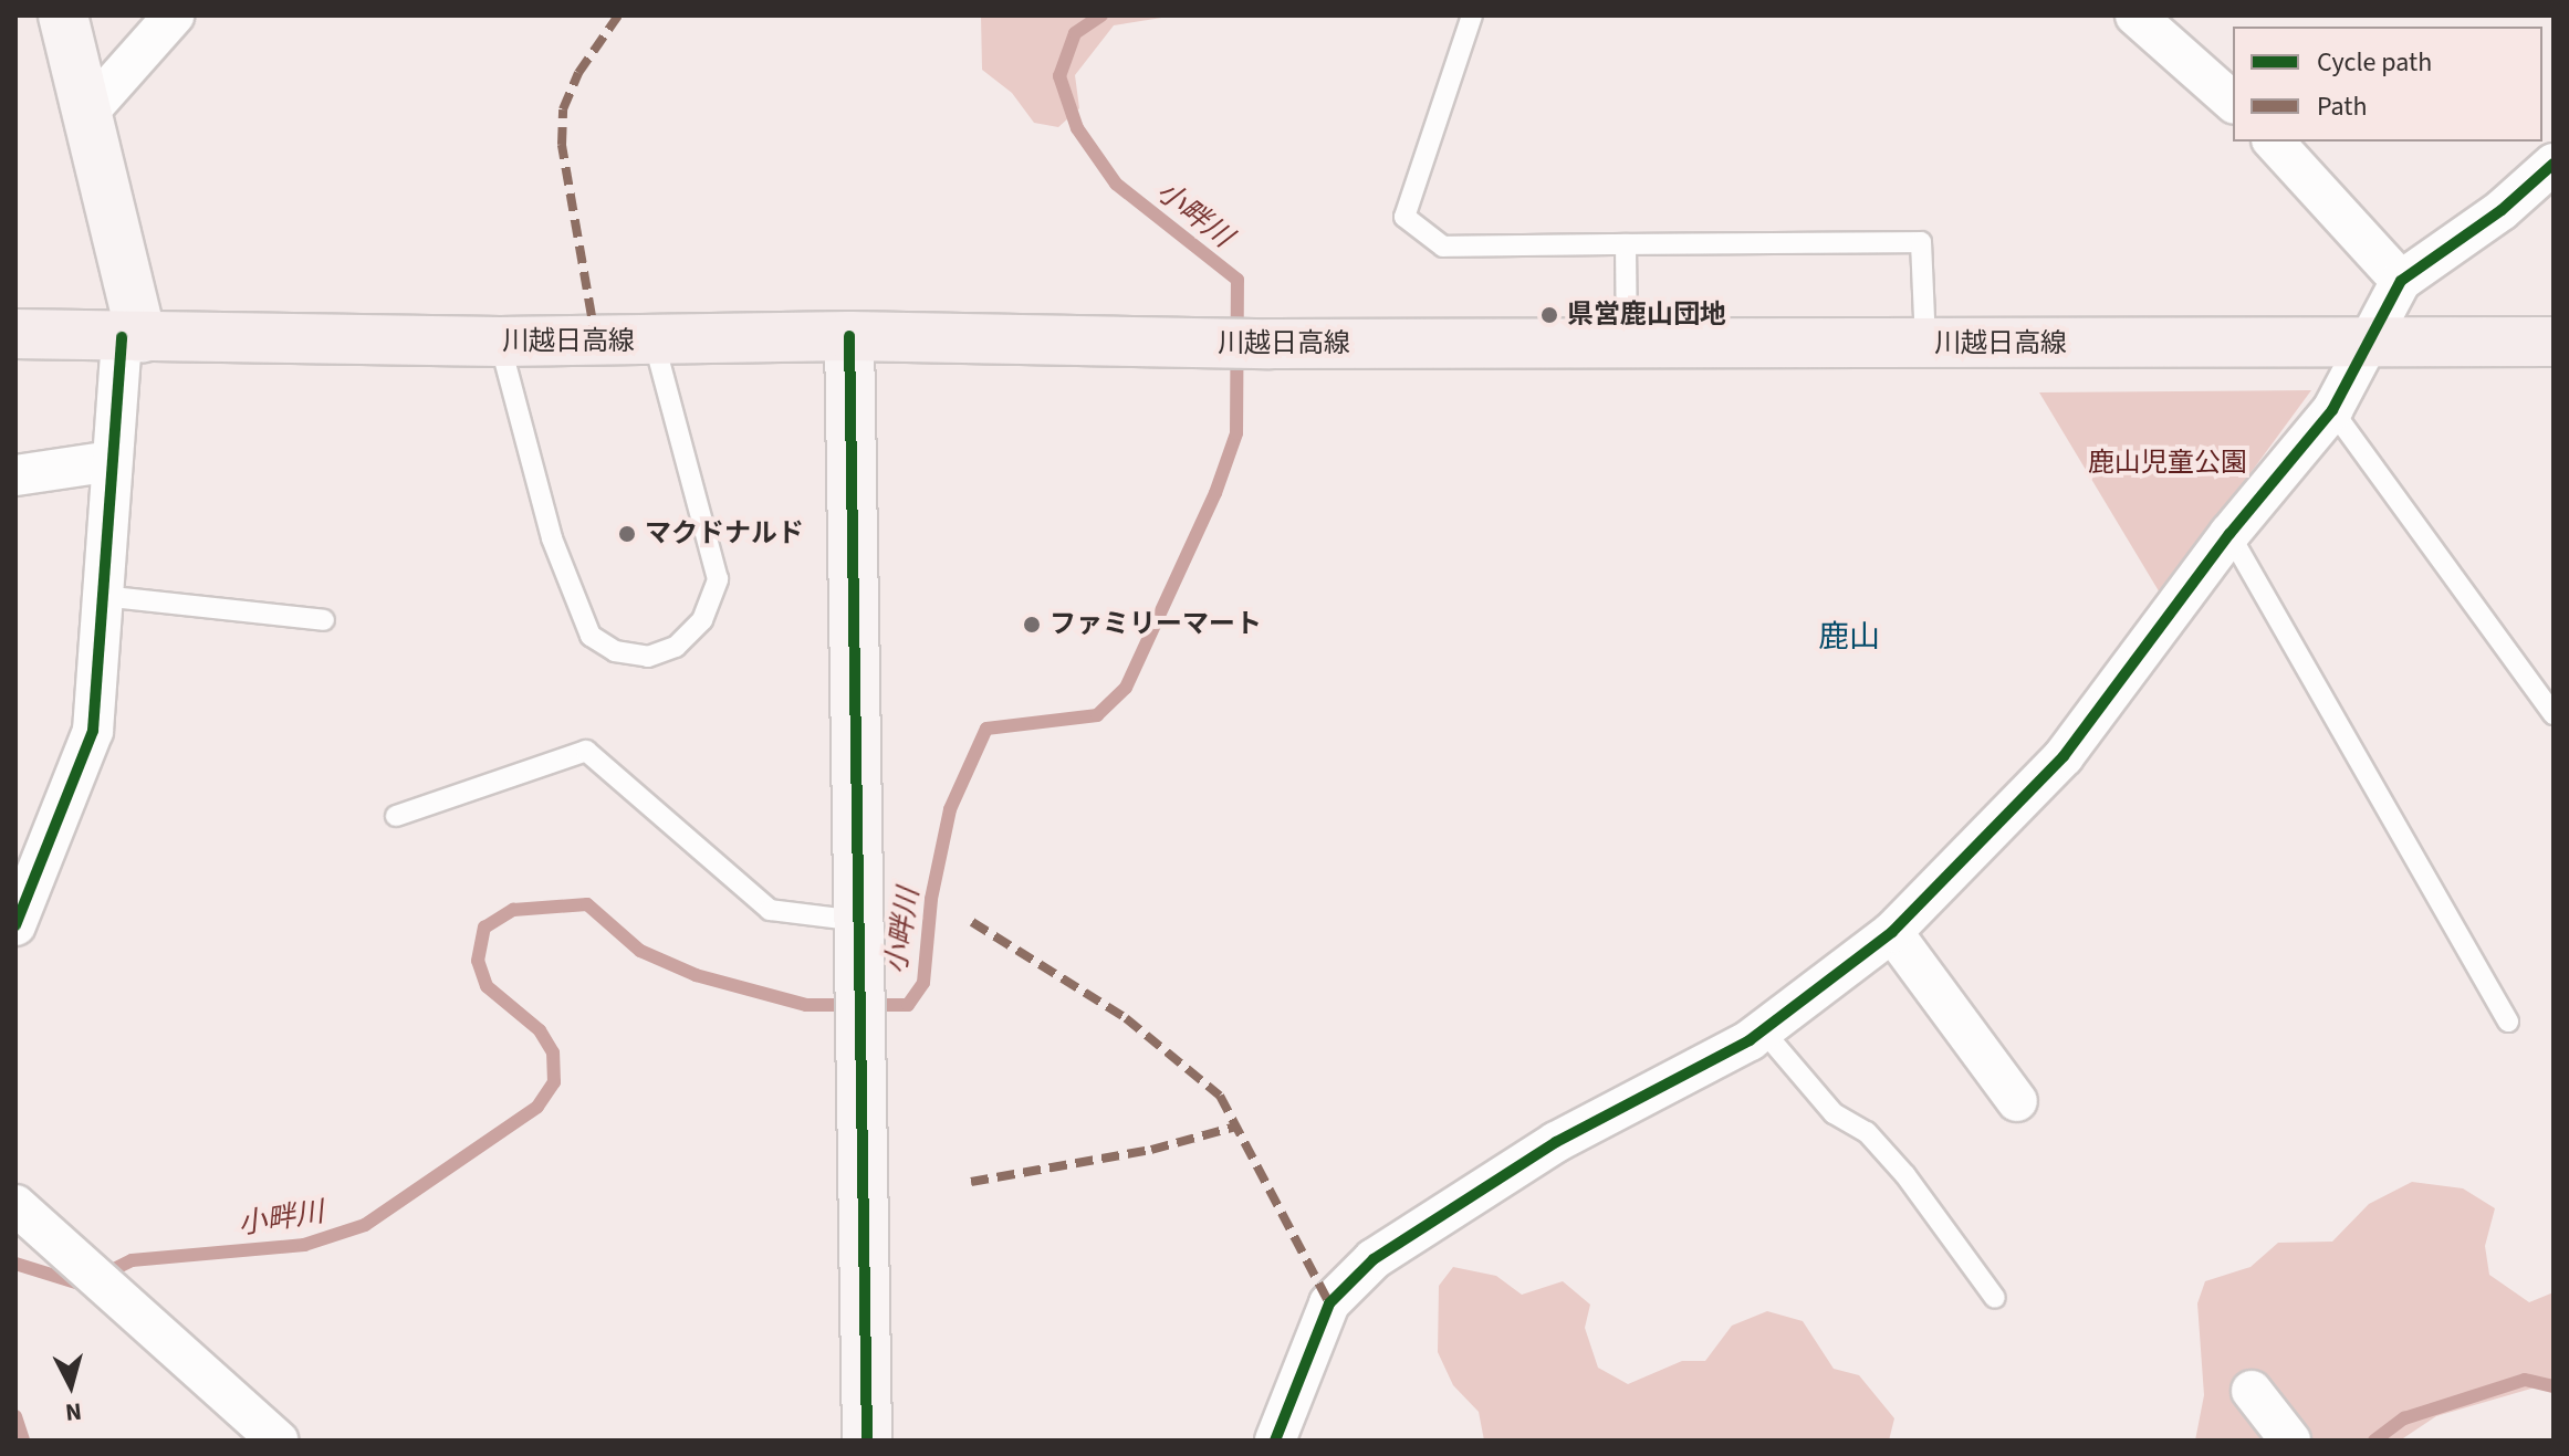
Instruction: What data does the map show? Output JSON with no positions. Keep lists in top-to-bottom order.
{
  "streets": {
    "main road": ["川越日高線"]
  },
  "districts": ["鹿山"],
  "water": ["小畔川"],
  "parks": ["鹿山児童公園"],
  "places": ["県営鹿山団地", "マクドナルド", "ファミリーマート"],
  "legend": ["Cycle path", "Path"],
  "north": "bottom"
}
